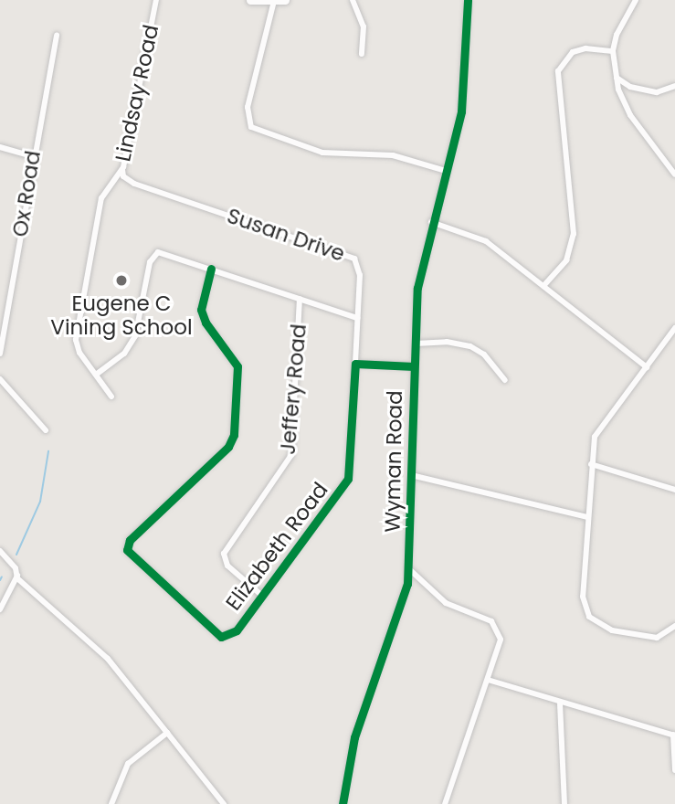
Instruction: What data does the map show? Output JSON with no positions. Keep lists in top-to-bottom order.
{
  "streets": {
    "street": [
      "Lindsay Road",
      "Ox Road",
      "Susan Drive",
      "Jeffery Road",
      "Wyman Road",
      "Elizabeth Road"
    ]
  },
  "crossings": [
    ["Lindsay Road", "Susan Drive"],
    ["Susan Drive", "Elizabeth Road"],
    ["Jeffery Road", "Elizabeth Road"]
  ],
  "places": ["Eugene C Vining School"]
}
